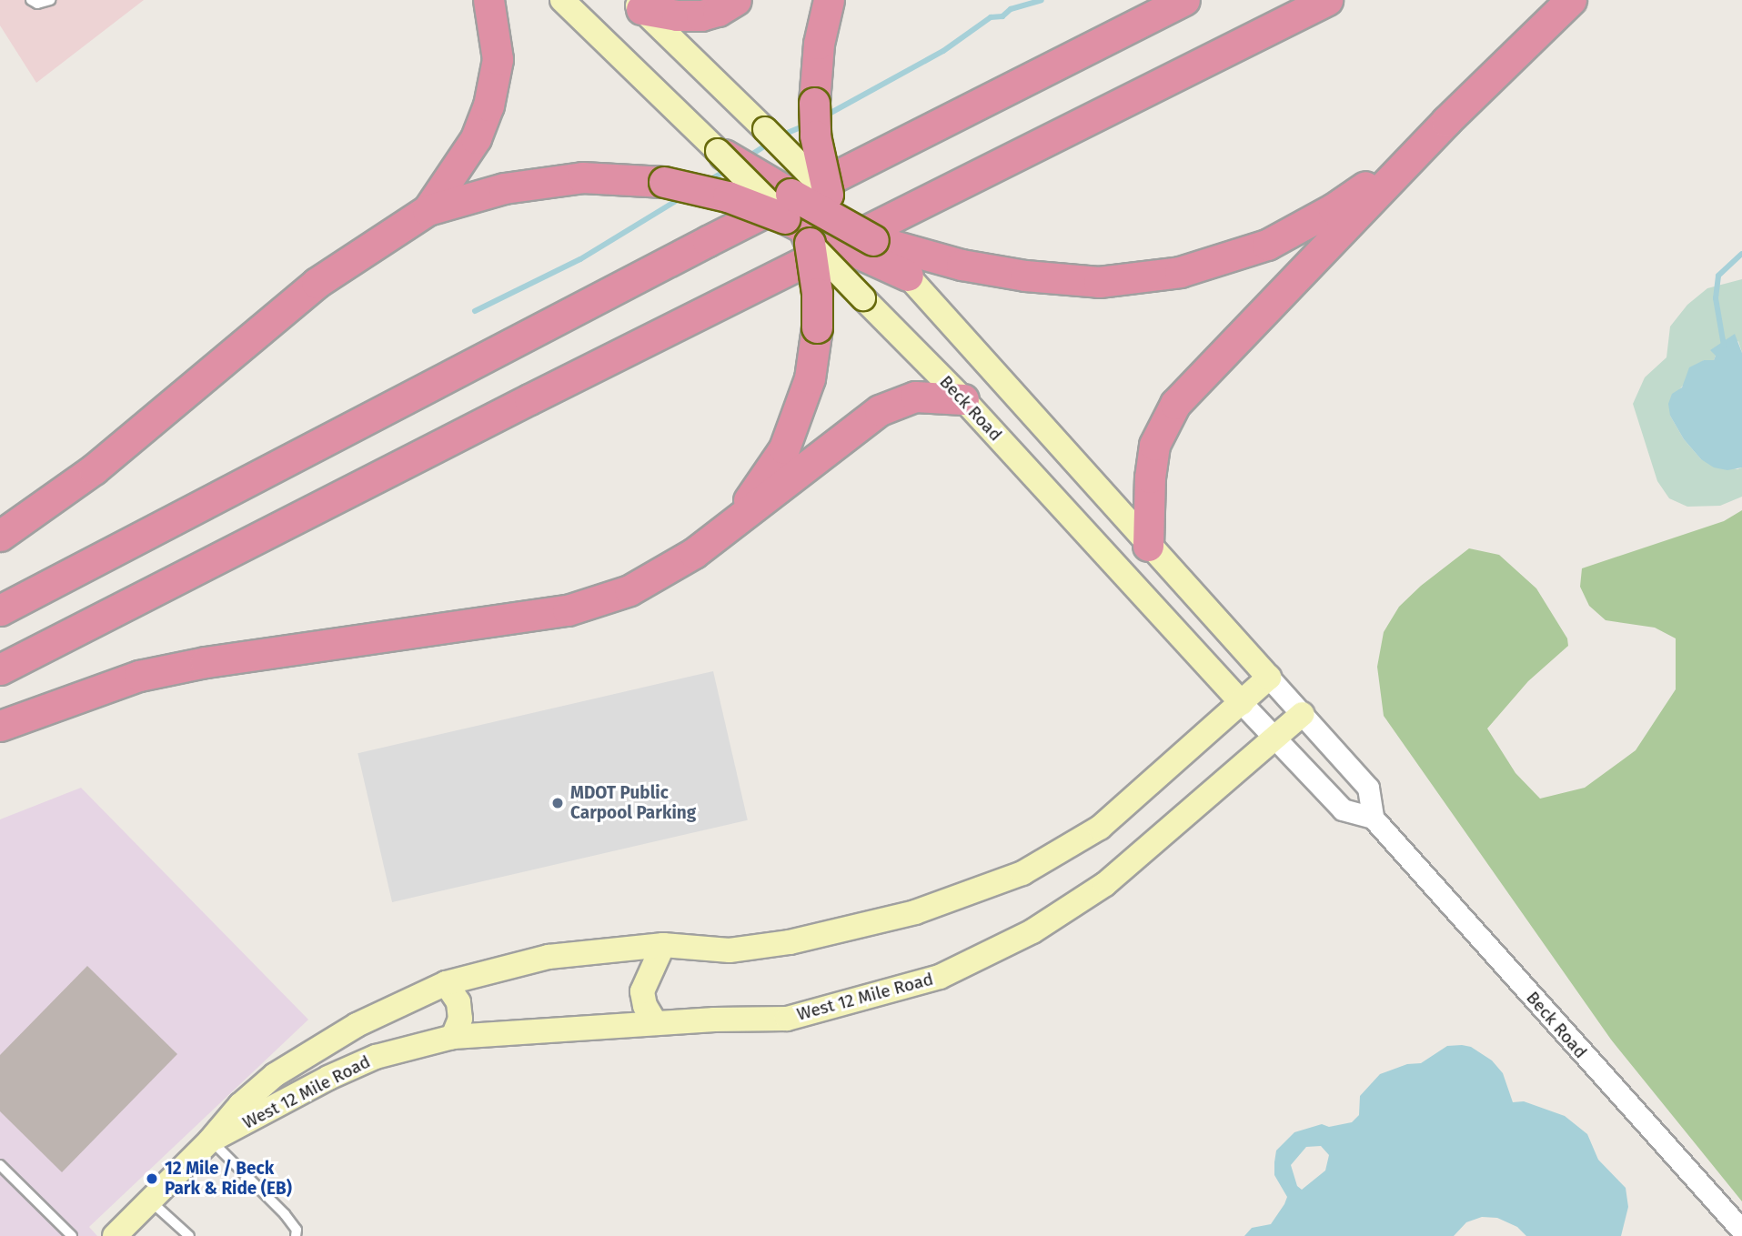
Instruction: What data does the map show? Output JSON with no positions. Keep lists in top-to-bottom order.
{
  "streets": {
    "main road": ["Beck Road", "West 12 Mile Road"]
  },
  "crossings": [
    ["Beck Road", "West 12 Mile Road"]
  ],
  "places": ["MDOT Public Carpool Parking", "12 Mile / Beck Park & Ride (EB)"]
}
